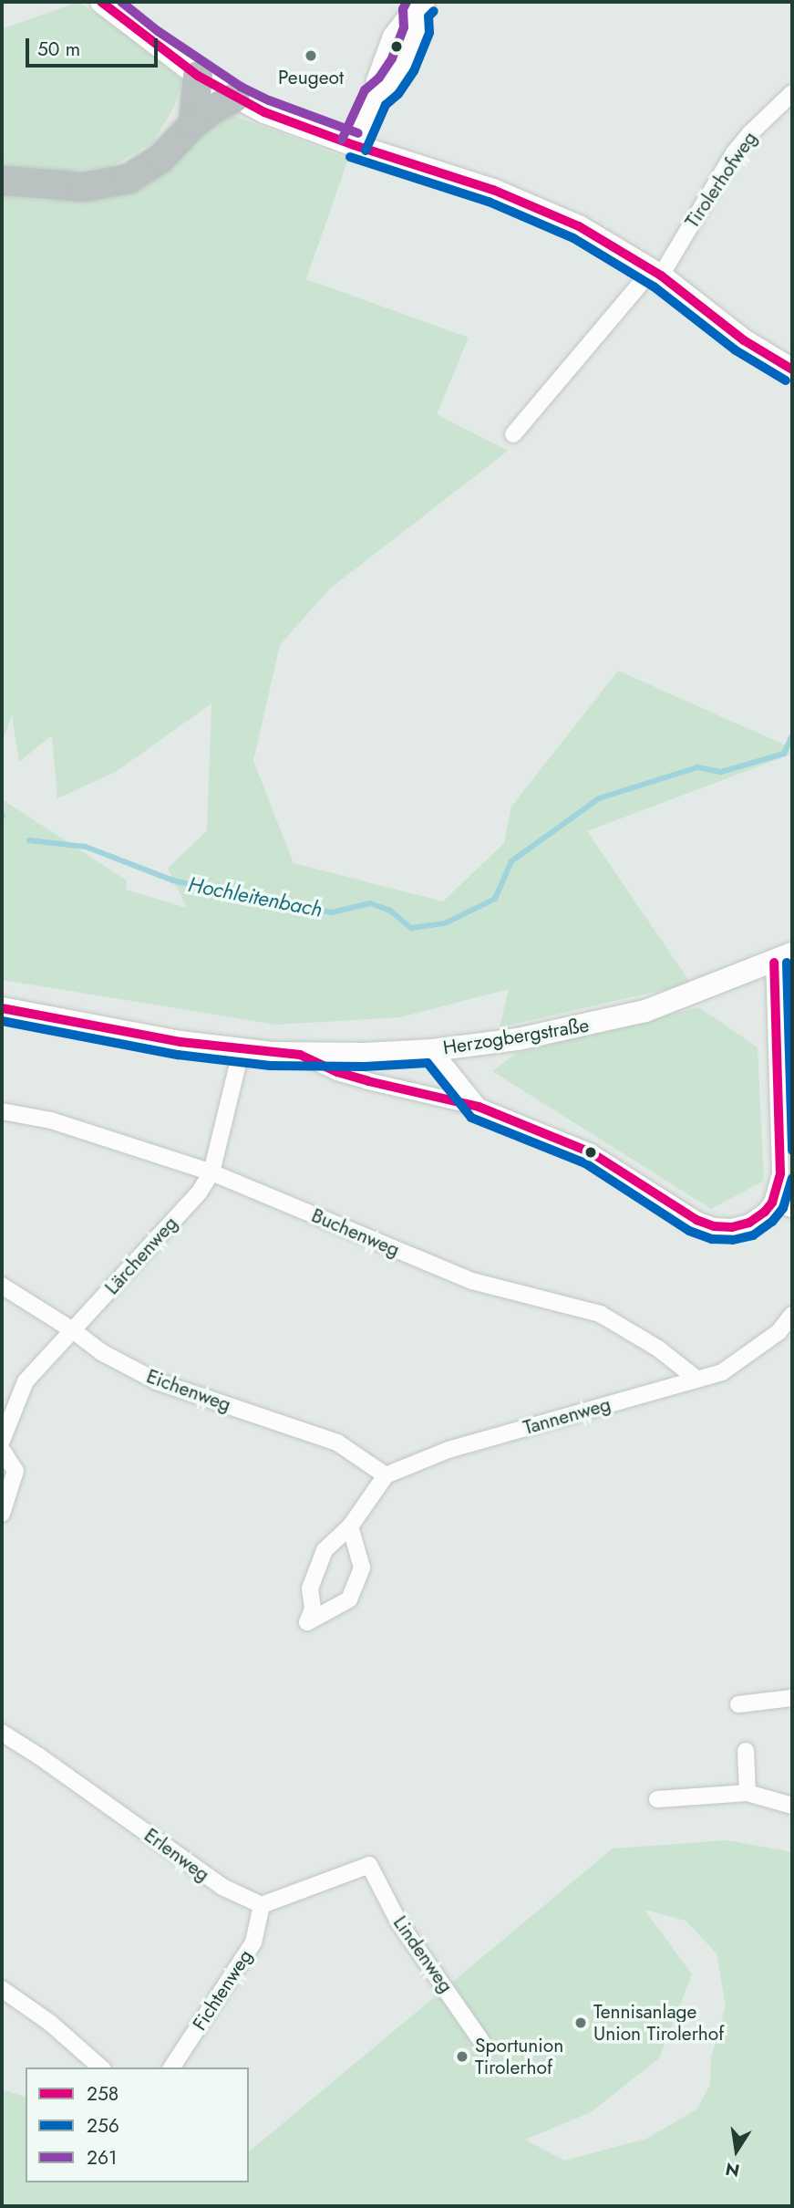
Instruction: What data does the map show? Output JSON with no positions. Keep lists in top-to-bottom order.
{
  "streets": {
    "main road": ["Herzogbergstraße"],
    "street": [
      "Tirolerhofweg",
      "Buchenweg",
      "Lärchenweg",
      "Eichenweg",
      "Tannenweg",
      "Erlenweg",
      "Lindenweg",
      "Fichtenweg"
    ]
  },
  "crossings": [
    ["Herzogbergstraße", "Lärchenweg"],
    ["Buchenweg", "Lärchenweg"],
    ["Buchenweg", "Tannenweg"],
    ["Lärchenweg", "Eichenweg"],
    ["Eichenweg", "Tannenweg"],
    ["Erlenweg", "Lindenweg"],
    ["Erlenweg", "Fichtenweg"],
    ["Lindenweg", "Fichtenweg"]
  ],
  "water": ["Hochleitenbach"],
  "places": ["Peugeot", "Tennisanlage Union Tirolerhof", "Sportunion Tirolerhof"],
  "lines": ["transit line 258", "transit line 261", "transit line 256"],
  "legend": ["258", "256", "261"],
  "scale_bar": "50 m",
  "north": "bottom"
}
